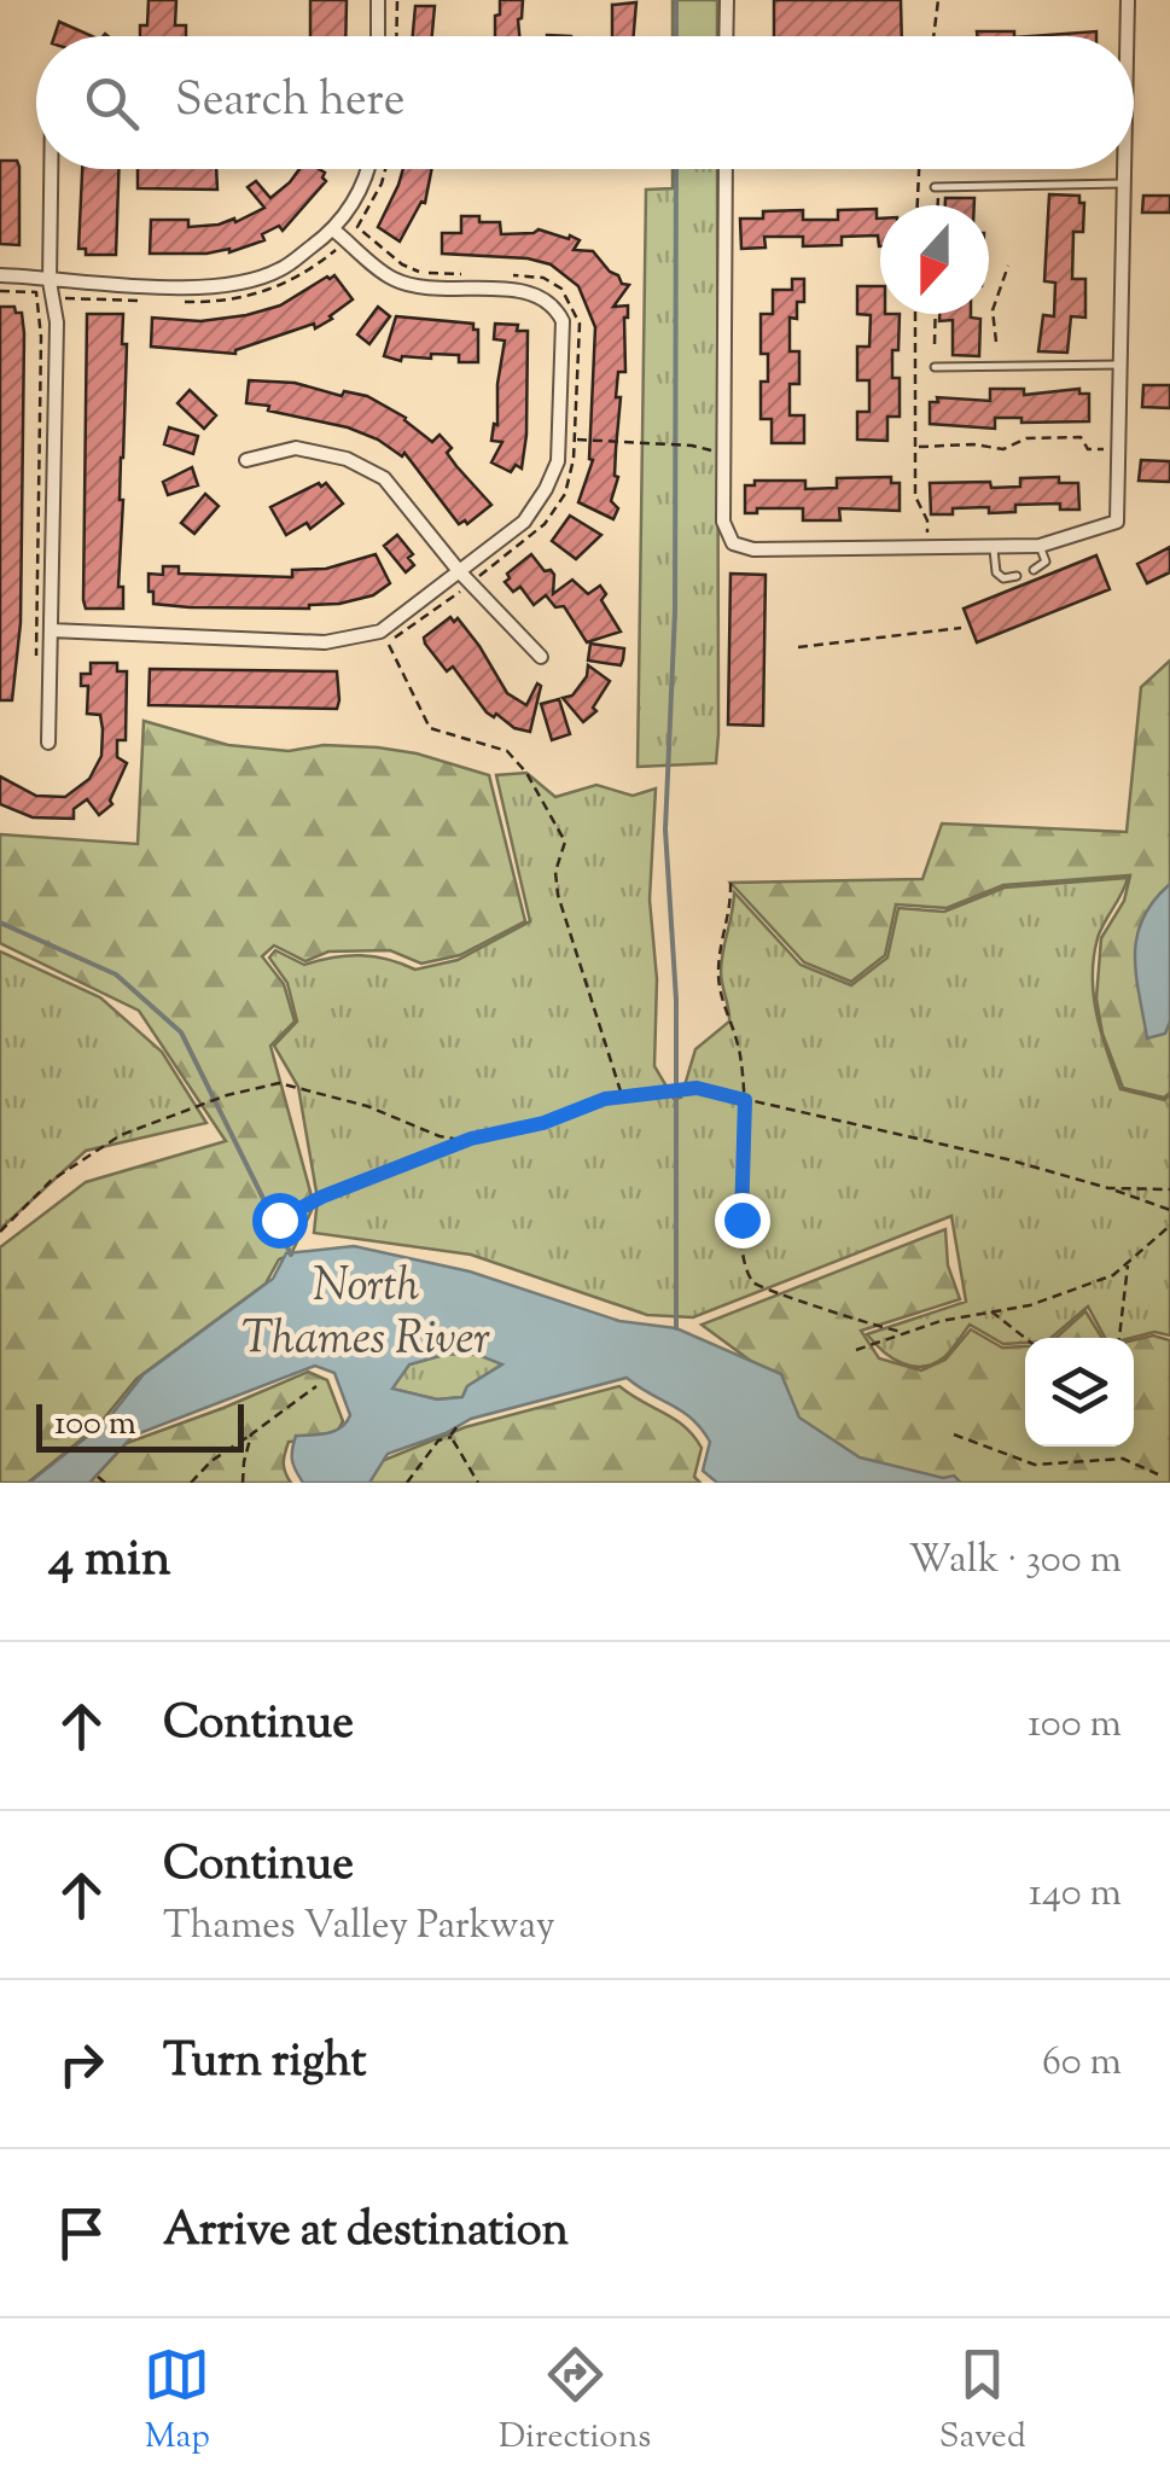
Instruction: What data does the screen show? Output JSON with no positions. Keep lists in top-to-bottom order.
{
  "water": ["North Thames River"],
  "scale_bar": "100 m",
  "north": "bottom",
  "page": {
    "search": "Search here",
    "scale": "100 m",
    "heading": ["4 min", "Walk · 300 m"],
    "list": [
      ["Continue", "100 m"],
      ["Continue", "Thames Valley Parkway", "140 m"],
      ["Turn right", "60 m"],
      "Arrive at destination"
    ],
    "nav": ["Map", "Directions", "Saved"]
  }
}
